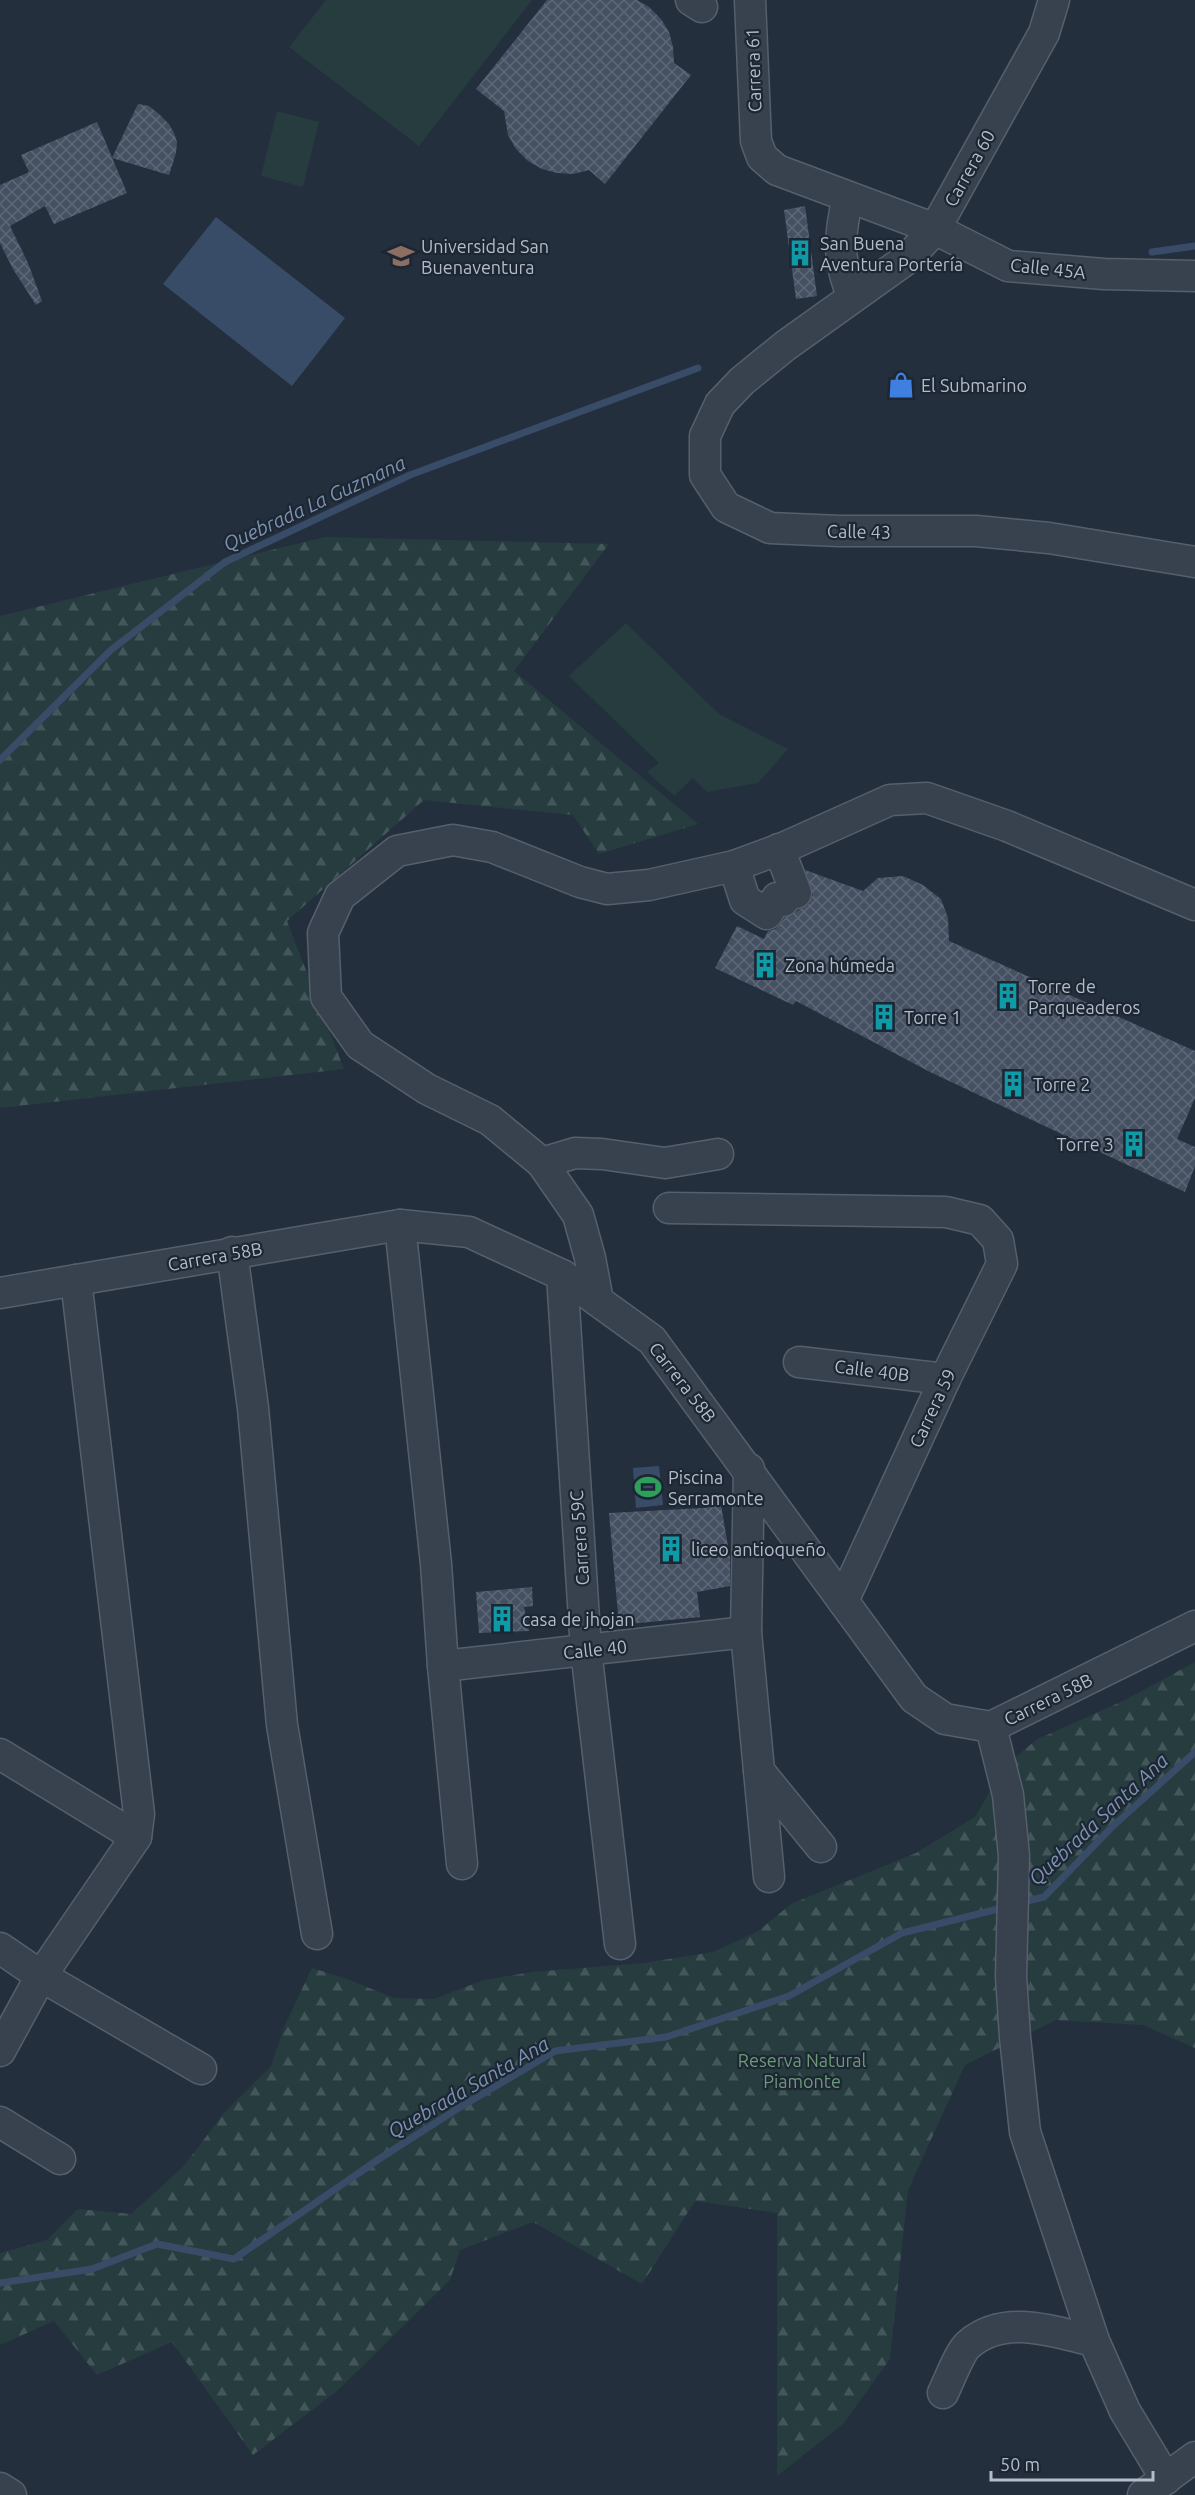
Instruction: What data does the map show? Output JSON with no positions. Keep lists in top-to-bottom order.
{
  "streets": {
    "street": [
      "Carrera 61",
      "Carrera 60",
      "Calle 45A",
      "Calle 43",
      "Carrera 58B",
      "Calle 40B",
      "Carrera 59",
      "Carrera 59C",
      "Calle 40"
    ]
  },
  "crossings": [
    ["Carrera 61", "Calle 45A"],
    ["Carrera 60", "Calle 45A"],
    ["Carrera 60", "Calle 43"],
    ["Carrera 58B", "Carrera 59"],
    ["Carrera 58B", "Carrera 59C"],
    ["Calle 40B", "Carrera 59"],
    ["Carrera 59C", "Calle 40"]
  ],
  "water": ["Quebrada La Guzmana", "Quebrada Santa Ana"],
  "parks": ["Reserva Natural Piamonte"],
  "places": {
    "building": [
      "San Buena Aventura Portería",
      "Zona húmeda",
      "Torre de Parqueaderos",
      "Torre 1",
      "Torre 2",
      "Torre 3",
      "liceo antioqueño",
      "casa de jhojan"
    ],
    "school or university": ["Universidad San Buenaventura"],
    "shop": ["El Submarino"],
    "sports": ["Piscina Serramonte"]
  },
  "scale_bar": "50 m"
}
